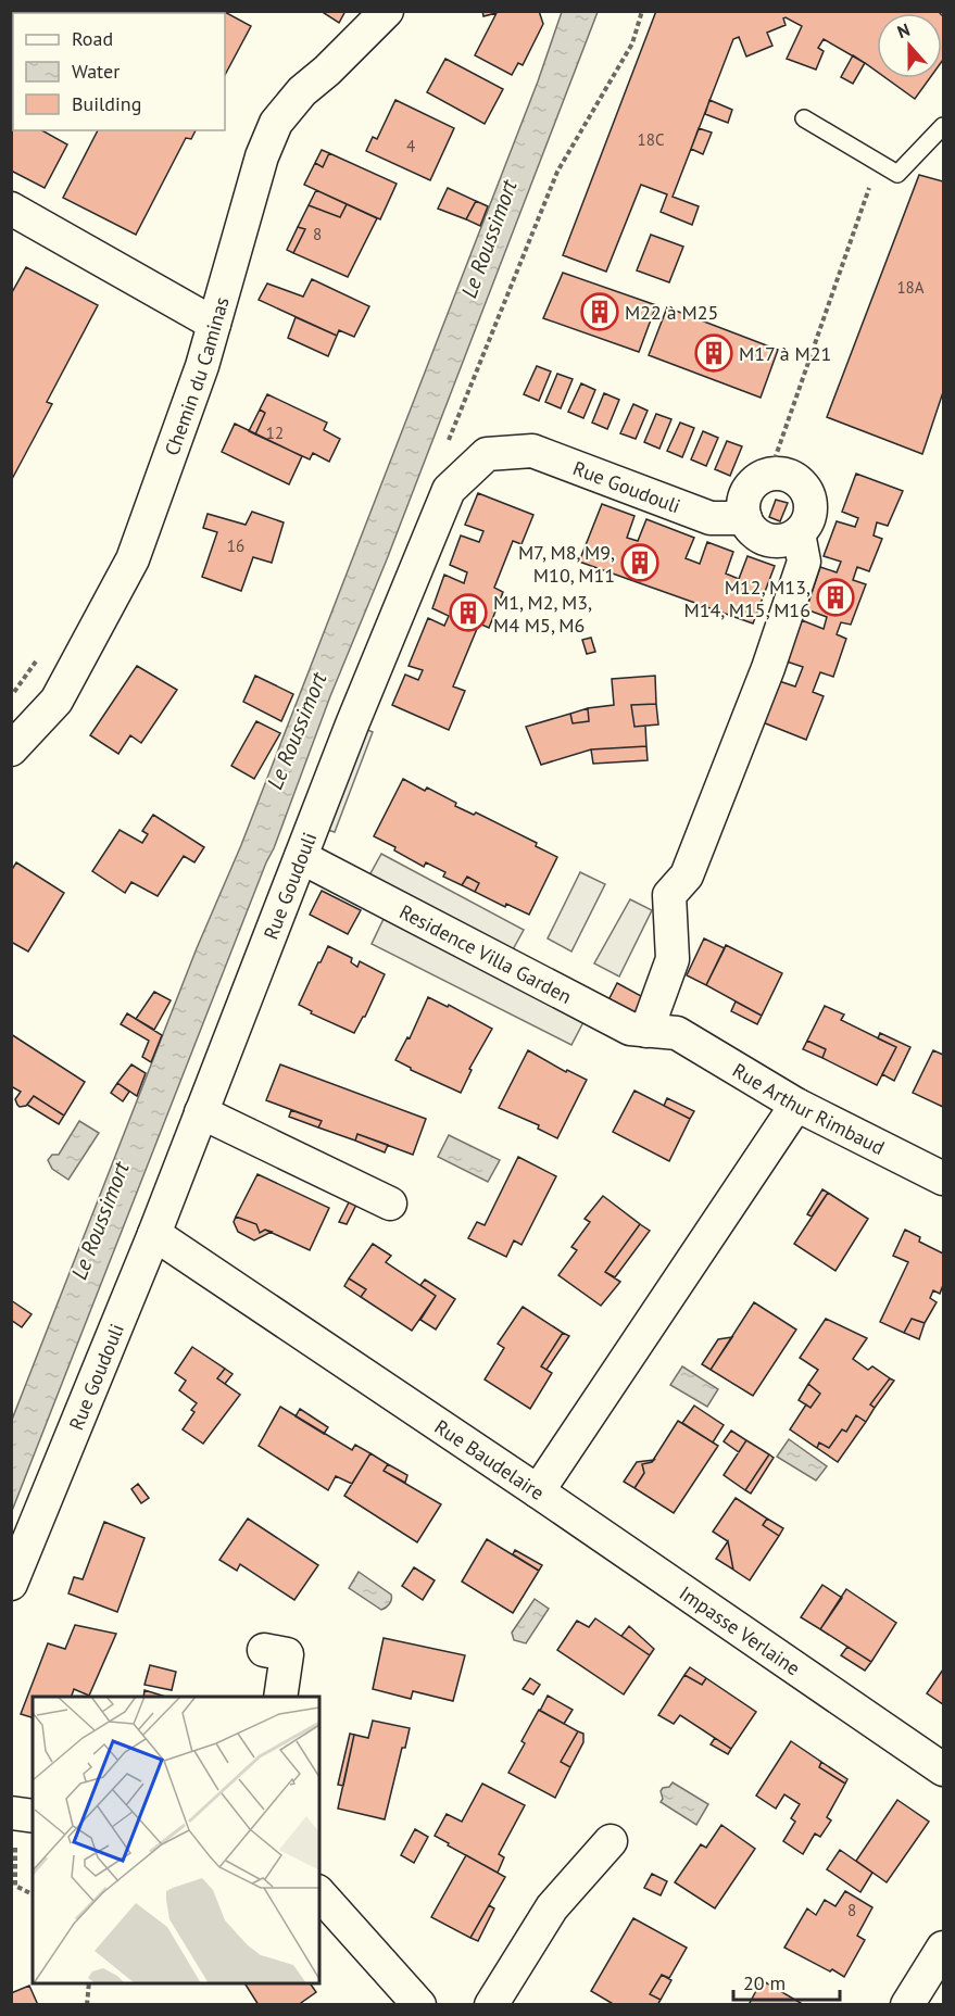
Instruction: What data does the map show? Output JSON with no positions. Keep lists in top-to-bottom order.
{
  "streets": {
    "street": [
      "Chemin du Caminas",
      "Rue Goudouli",
      "Residence Villa Garden",
      "Rue Arthur Rimbaud",
      "Rue Baudelaire",
      "Impasse Verlaine"
    ]
  },
  "crossings": [
    ["Rue Goudouli", "Residence Villa Garden"],
    ["Rue Goudouli", "Rue Baudelaire"],
    ["Residence Villa Garden", "Rue Arthur Rimbaud"],
    ["Rue Arthur Rimbaud", "Rue Baudelaire"],
    ["Rue Baudelaire", "Impasse Verlaine"]
  ],
  "water": ["Le Roussimort"],
  "places": {
    "building": [
      "M22 à M25",
      "M17 à M21",
      "M7, M8, M9, M10, M11",
      "M12, M13, M14, M15, M16",
      "M1, M2, M3, M4 M5, M6"
    ]
  },
  "house_numbers": [
    "18C",
    "4",
    "8",
    "18A",
    "12",
    "16",
    "8"
  ],
  "legend": ["Road", "Water", "Building"],
  "scale_bar": "20 m",
  "north": "top"
}
